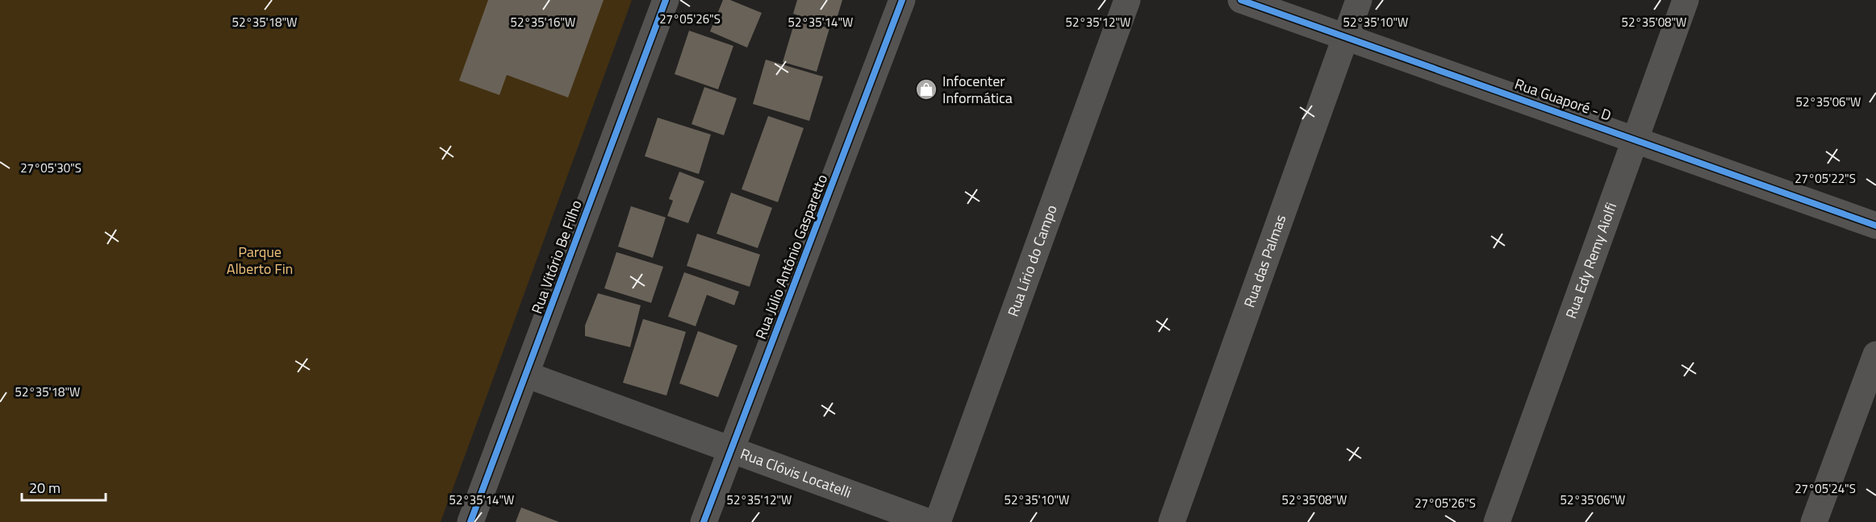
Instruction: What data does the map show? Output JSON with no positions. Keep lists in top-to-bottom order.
{
  "streets": {
    "street": [
      "Rua Guaporé - D",
      "Rua Vitório Be Filho",
      "Rua Júlio Antônio Gasparetto",
      "Rua Lírio do Campo",
      "Rua das Palmas",
      "Rua Edy Remy Aiolfi",
      "Rua Clóvis Locatelli"
    ]
  },
  "crossings": [
    ["Rua Guaporé - D", "Rua das Palmas"],
    ["Rua Guaporé - D", "Rua Edy Remy Aiolfi"],
    ["Rua Vitório Be Filho", "Rua Clóvis Locatelli"],
    ["Rua Júlio Antônio Gasparetto", "Rua Clóvis Locatelli"]
  ],
  "parks": ["Parque Alberto Fin"],
  "places": {
    "shop": ["Infocenter Informática"]
  },
  "scale_bar": "20 m",
  "coordinates": [
    "27°05'26\"S",
    "52°35'18\"W",
    "52°35'14\"W",
    "52°35'16\"W",
    "52°35'12\"W",
    "52°35'10\"W",
    "52°35'08\"W",
    "52°35'06\"W",
    "27°05'30\"S",
    "27°05'22\"S",
    "27°05'24\"S"
  ]
}
